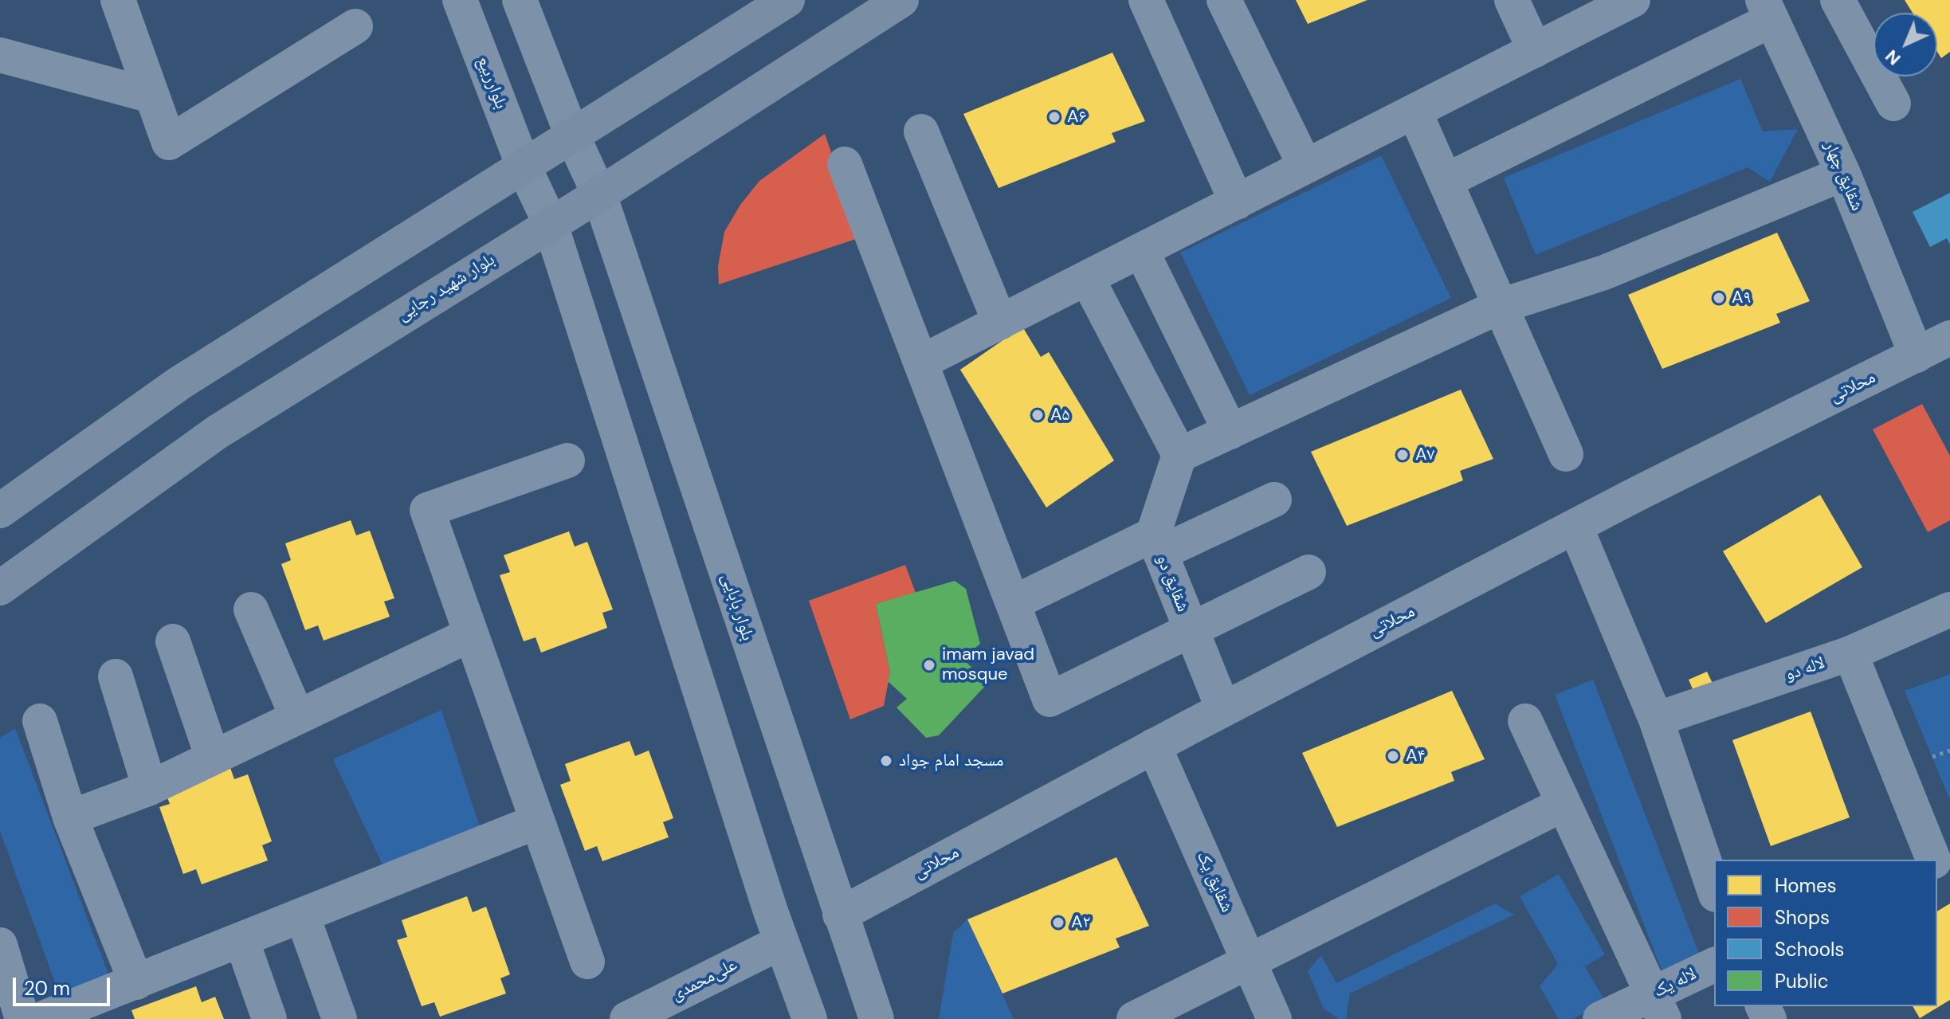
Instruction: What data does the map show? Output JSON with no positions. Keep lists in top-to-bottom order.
{
  "streets": {
    "main road": ["بلوار شهید رجایی"],
    "street": [
      "بلوارربیع",
      "شقایق چهار",
      "محلاتی",
      "شقایق دو",
      "بلوار بابایی",
      "لاله دو",
      "شقایق یک",
      "علی‌محمدی",
      "لاله یک"
    ]
  },
  "crossings": [
    ["بلوارربیع", "بلوار شهید رجایی"],
    ["شقایق چهار", "محلاتی"],
    ["بلوار شهید رجایی", "بلوار بابایی"],
    ["محلاتی", "شقایق دو"],
    ["محلاتی", "بلوار بابایی"],
    ["محلاتی", "شقایق یک"]
  ],
  "places": [
    "A۶",
    "A۹",
    "A۵",
    "A۷",
    "imam javad mosque",
    "A۴",
    "مسجد امام جواد",
    "A۲"
  ],
  "legend": [
    "Homes",
    "Shops",
    "Schools",
    "Public"
  ],
  "scale_bar": "20 m",
  "north": "bottom left"
}
